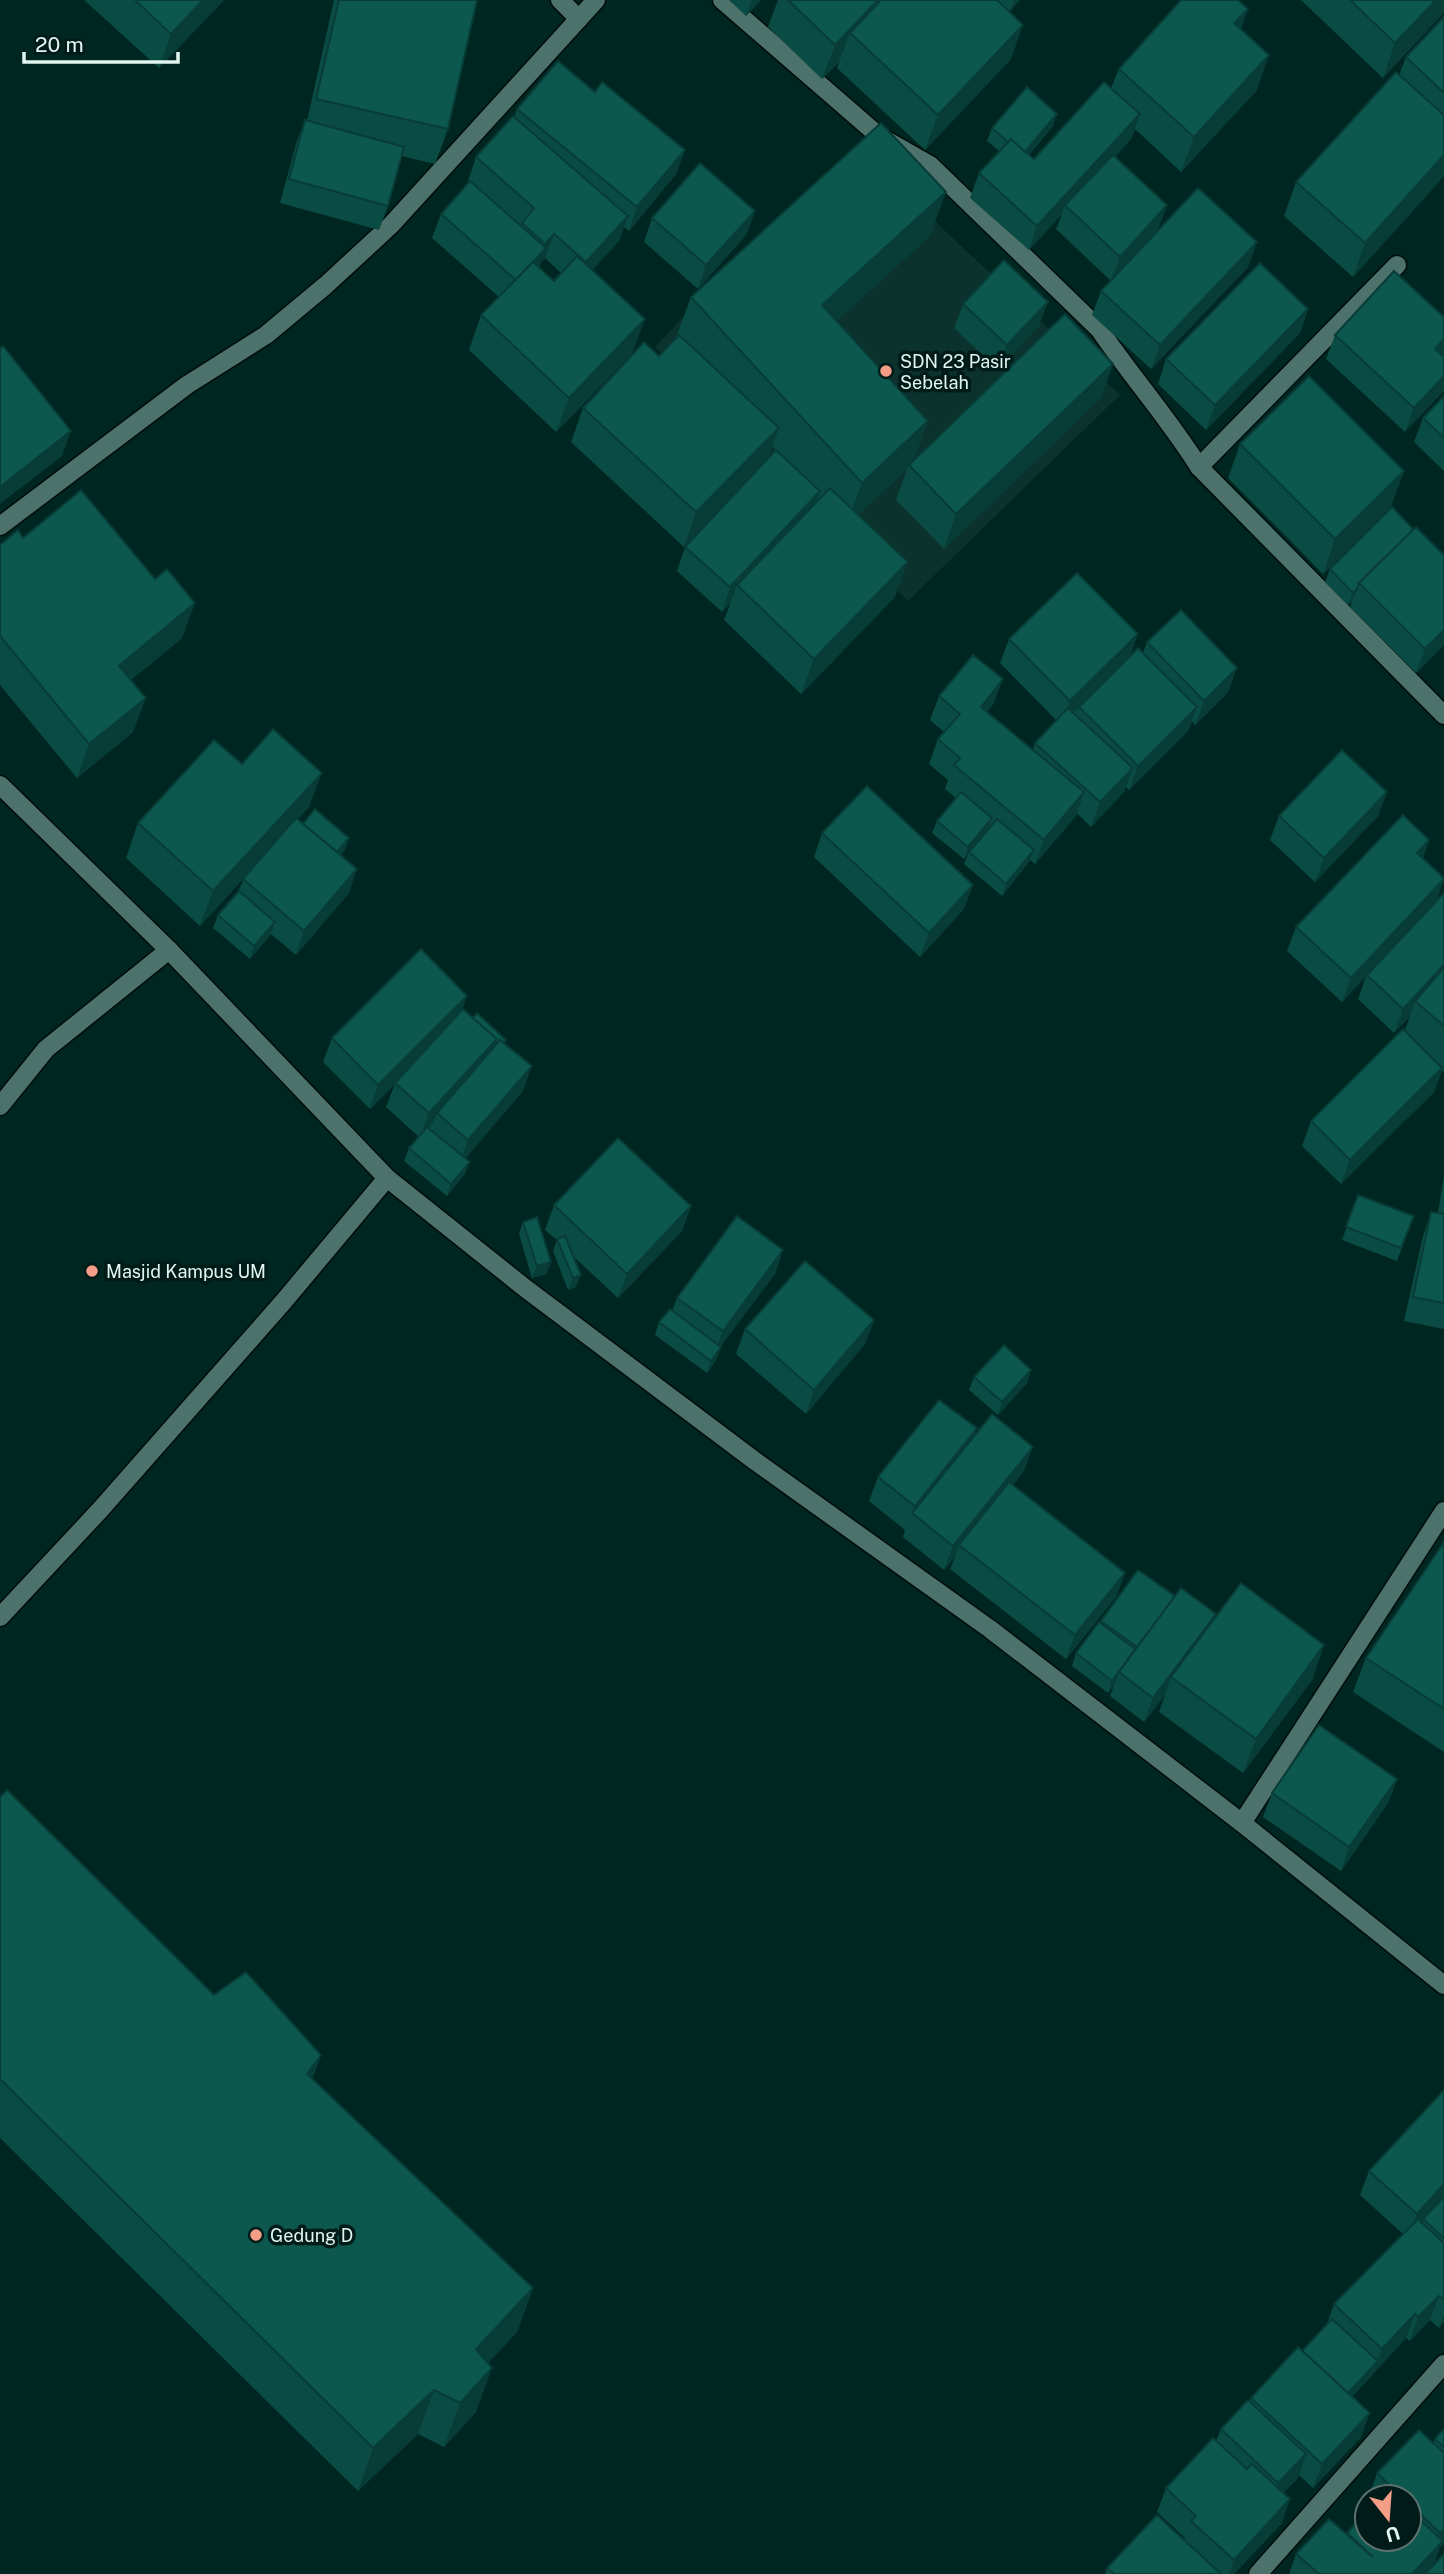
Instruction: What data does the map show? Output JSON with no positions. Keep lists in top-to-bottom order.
{
  "places": ["SDN 23 Pasir Sebelah", "Masjid Kampus UM", "Gedung D"],
  "scale_bar": "20 m",
  "north": "bottom"
}
